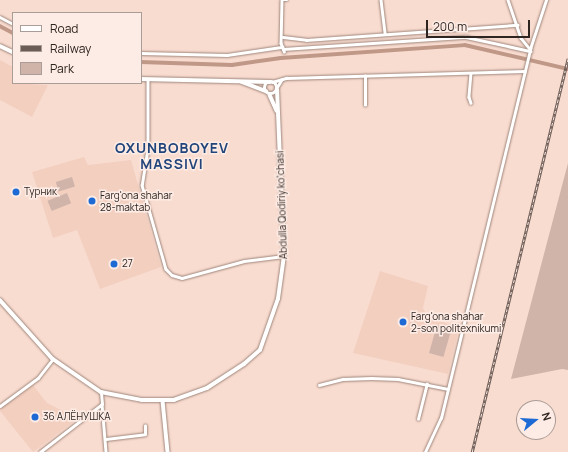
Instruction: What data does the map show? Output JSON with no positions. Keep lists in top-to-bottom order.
{
  "streets": {
    "street": ["Abdulla Qodiriy koʻchasi"]
  },
  "districts": ["OXUNBOBOYEV MASSIVI"],
  "places": [
    "Турник",
    "Farg'ona shahar 28-maktab",
    "27",
    "Farg'ona shahar 2-son politexnikumi",
    "36 АЛЁНУШКА"
  ],
  "legend": ["Road", "Railway", "Park"],
  "scale_bar": "200 m",
  "north": "right"
}
